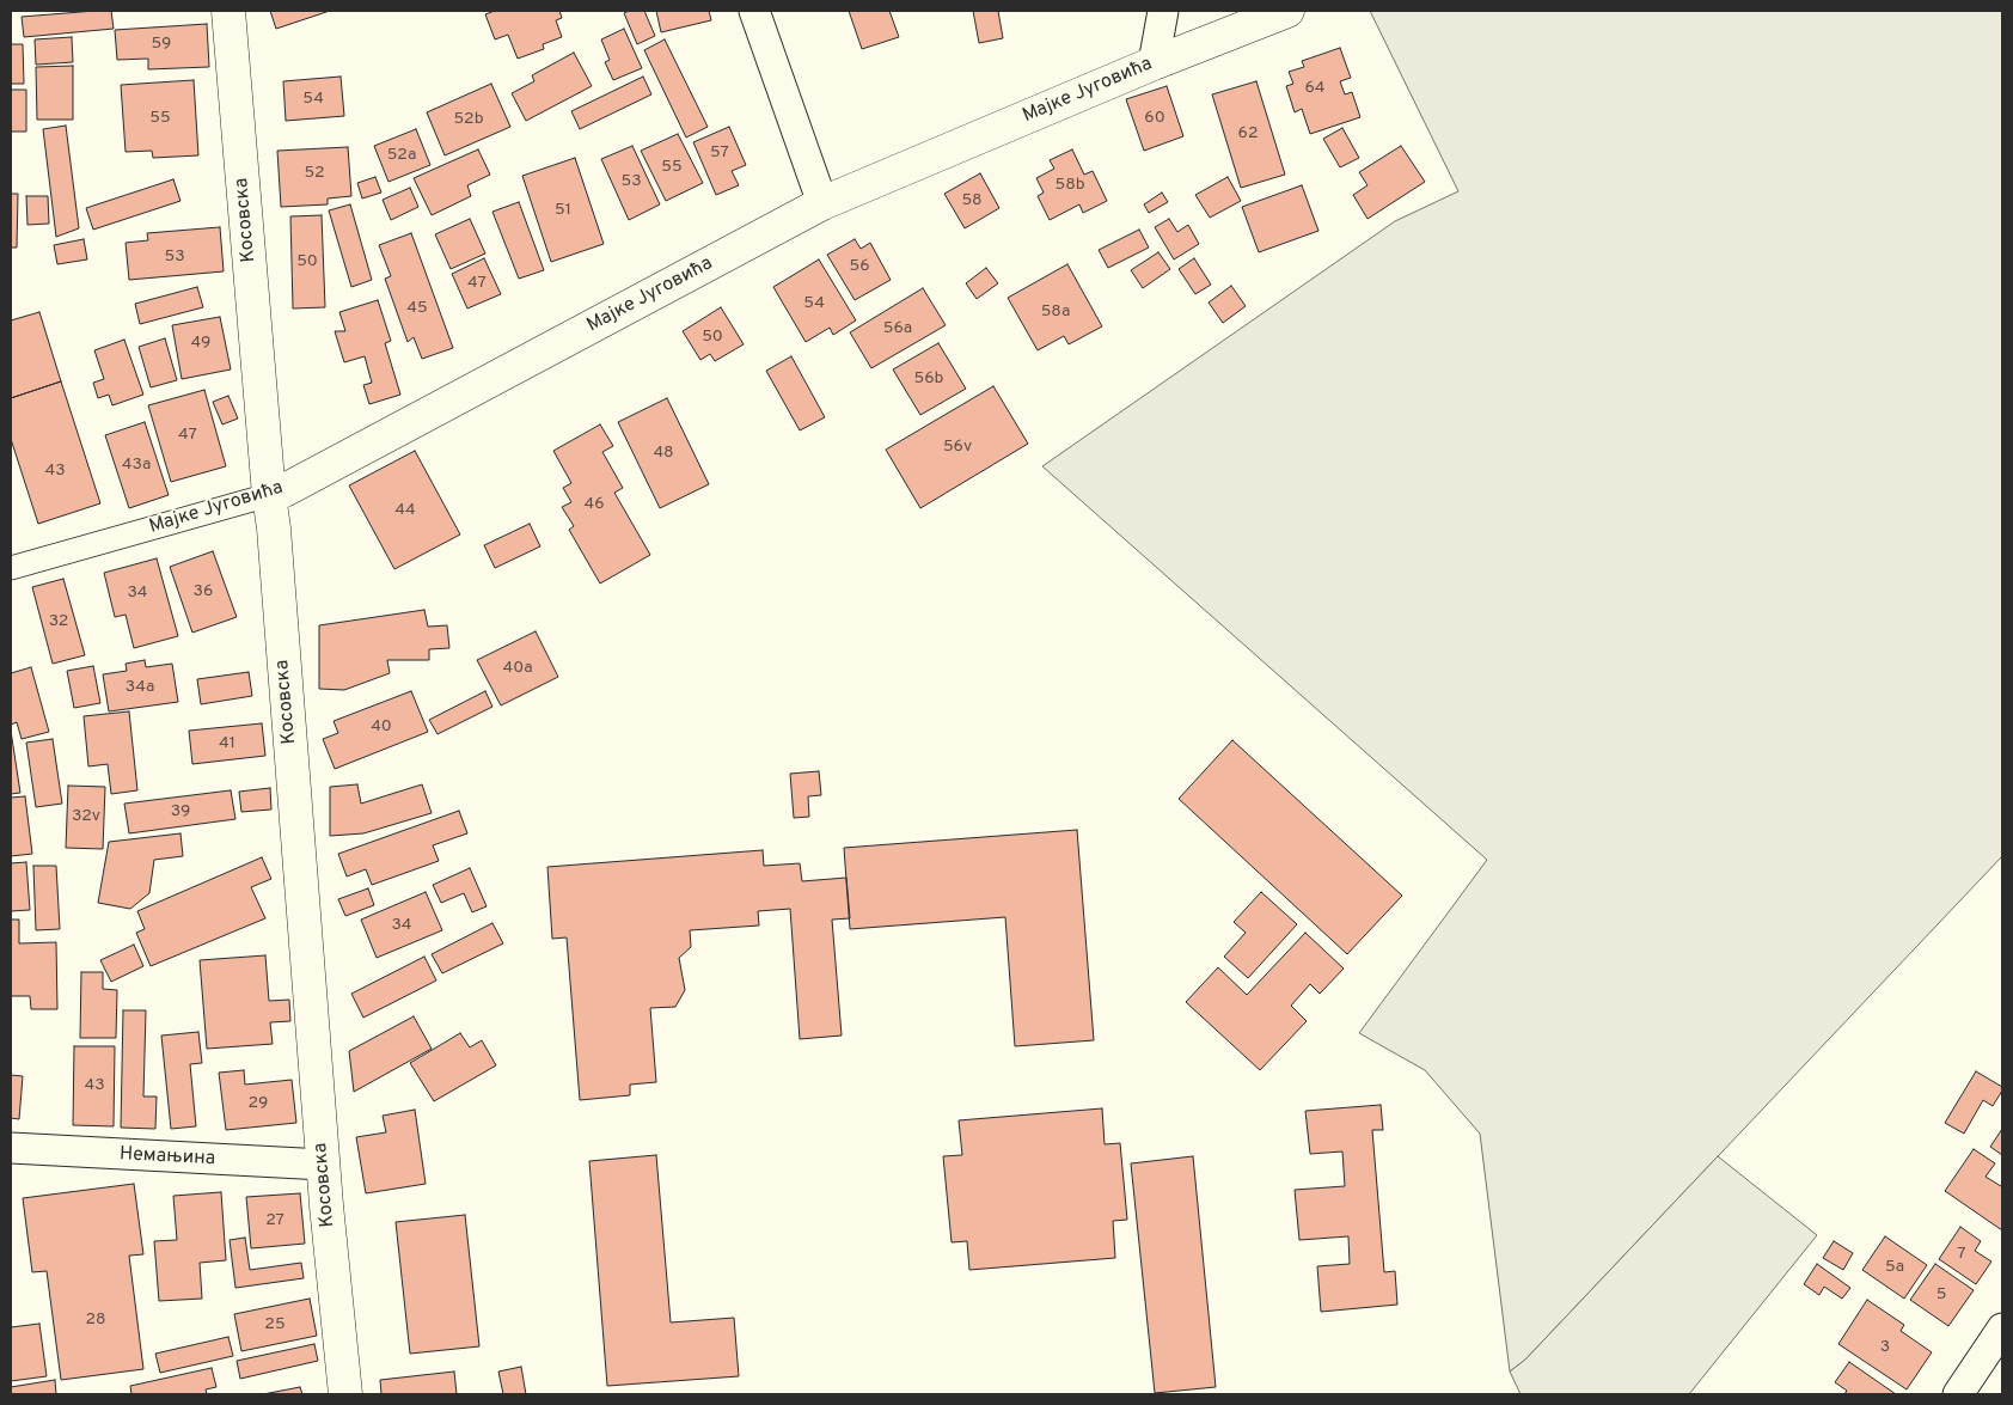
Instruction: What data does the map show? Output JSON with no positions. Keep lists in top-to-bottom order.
{
  "streets": {
    "street": ["Мајке Југовића", "Косовска", "Немањина"]
  },
  "crossings": [
    ["Мајке Југовића", "Косовска"],
    ["Косовска", "Немањина"]
  ],
  "house_numbers": [
    "59",
    "64",
    "54",
    "55",
    "60",
    "52b",
    "62",
    "57",
    "52a",
    "55",
    "52",
    "53",
    "58b",
    "58",
    "51",
    "53",
    "50",
    "56",
    "47",
    "54",
    "45",
    "58a",
    "56a",
    "50",
    "49",
    "56b",
    "47",
    "56v",
    "48",
    "43a",
    "43",
    "46",
    "44",
    "36",
    "34",
    "32",
    "40a",
    "34a",
    "40",
    "41",
    "39",
    "32v",
    "34",
    "43",
    "29",
    "27",
    "7",
    "5a",
    "5",
    "28",
    "25",
    "3"
  ]
}
